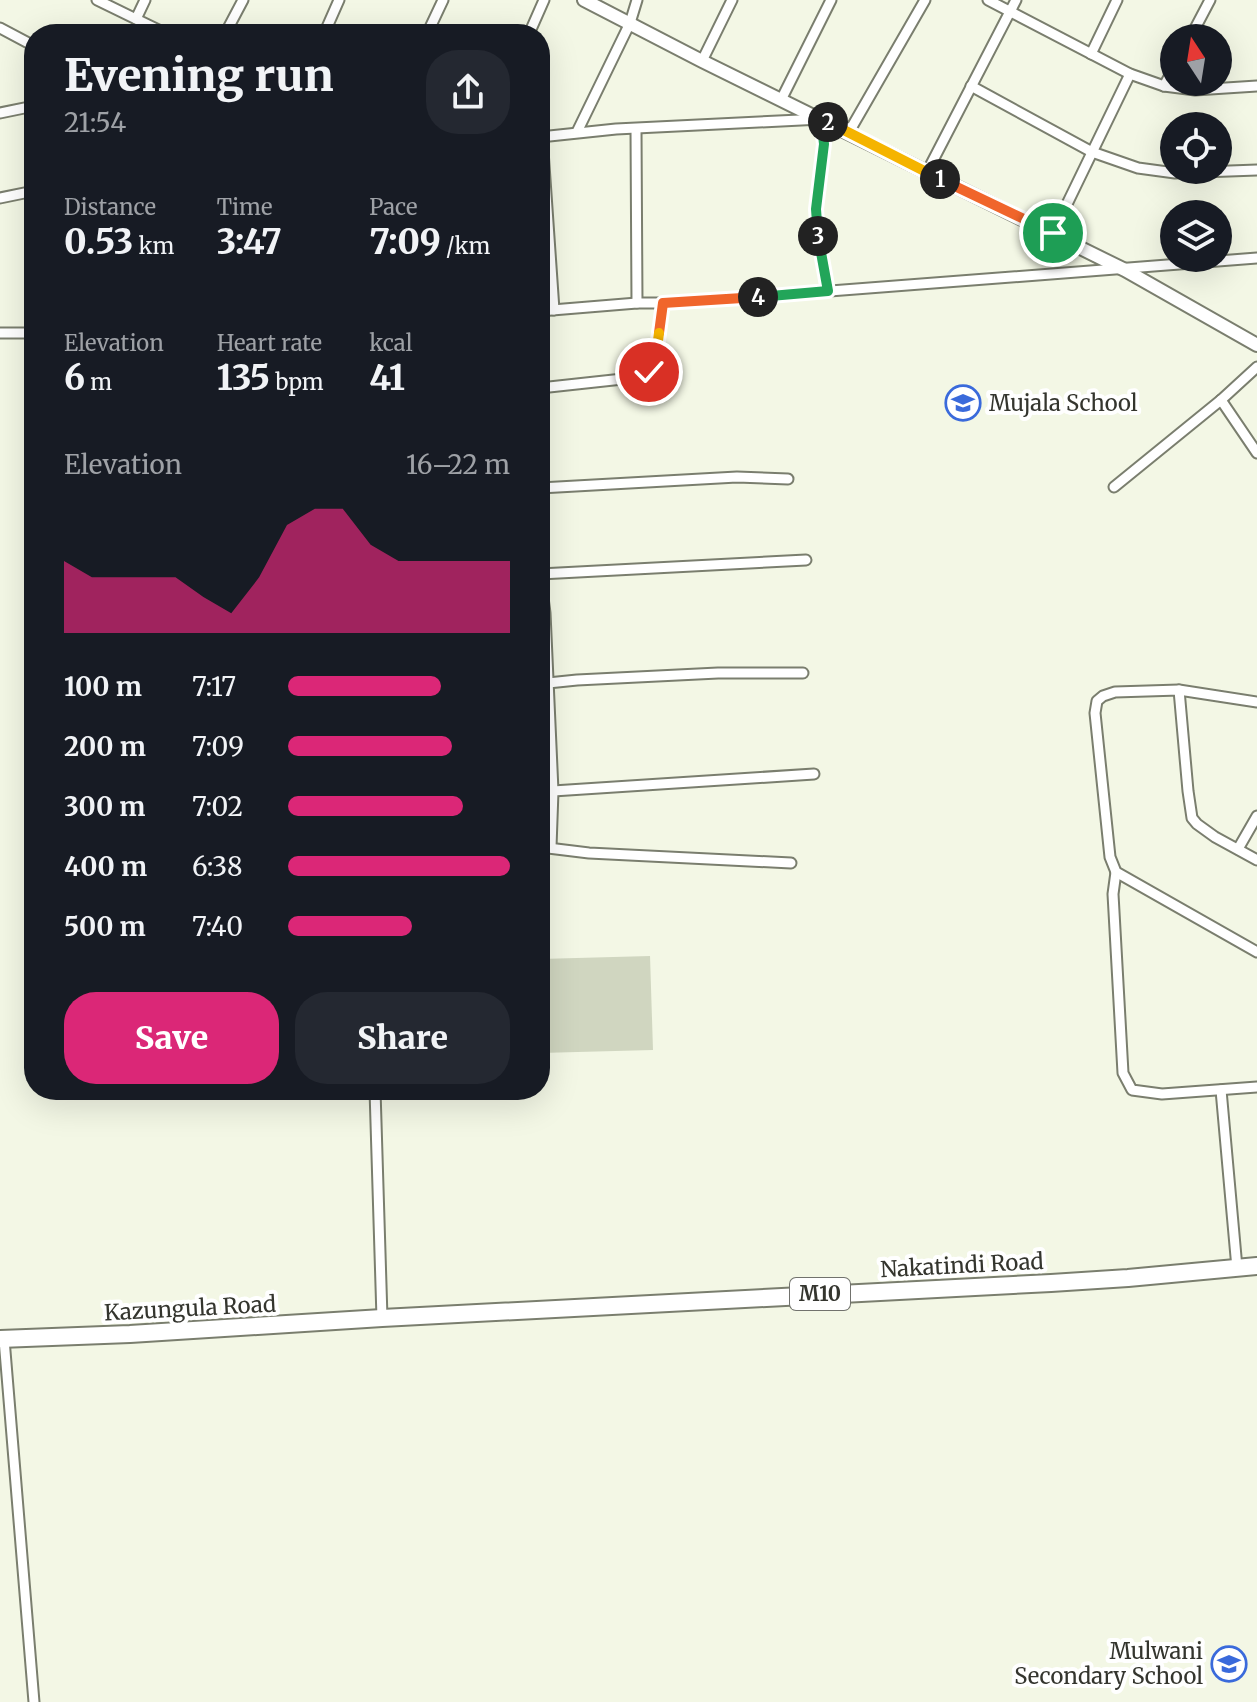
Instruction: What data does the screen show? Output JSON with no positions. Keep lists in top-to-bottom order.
{
  "streets": {
    "highway": ["Nakatindi Road", "M10", "Kazungula Road"]
  },
  "crossings": [
    ["Nakatindi Road", "Kazungula Road"]
  ],
  "places": {
    "school or university": ["Mujala School", "Mulwani Secondary School"]
  },
  "north": "top",
  "page": {
    "heading": ["Evening run", "21:54"],
    "pins": [
      "2",
      "1",
      "3",
      "4"
    ],
    "stats": [
      ["Distance", "0.53 km"],
      ["Time", "3:47"],
      ["Pace", "7:09 /km"],
      ["Elevation", "6 m"],
      ["Heart rate", "135 bpm"],
      ["kcal", "41"]
    ],
    "chart": ["Elevation", "16–22 m"],
    "list": [
      {
        "name": "100 m",
        "note": "7:17"
      },
      {
        "name": "200 m",
        "note": "7:09"
      },
      {
        "name": "300 m",
        "note": "7:02"
      },
      {
        "name": "400 m",
        "note": "6:38"
      },
      {
        "name": "500 m",
        "note": "7:40"
      }
    ],
    "buttons": ["Save", "Share"]
  }
}
